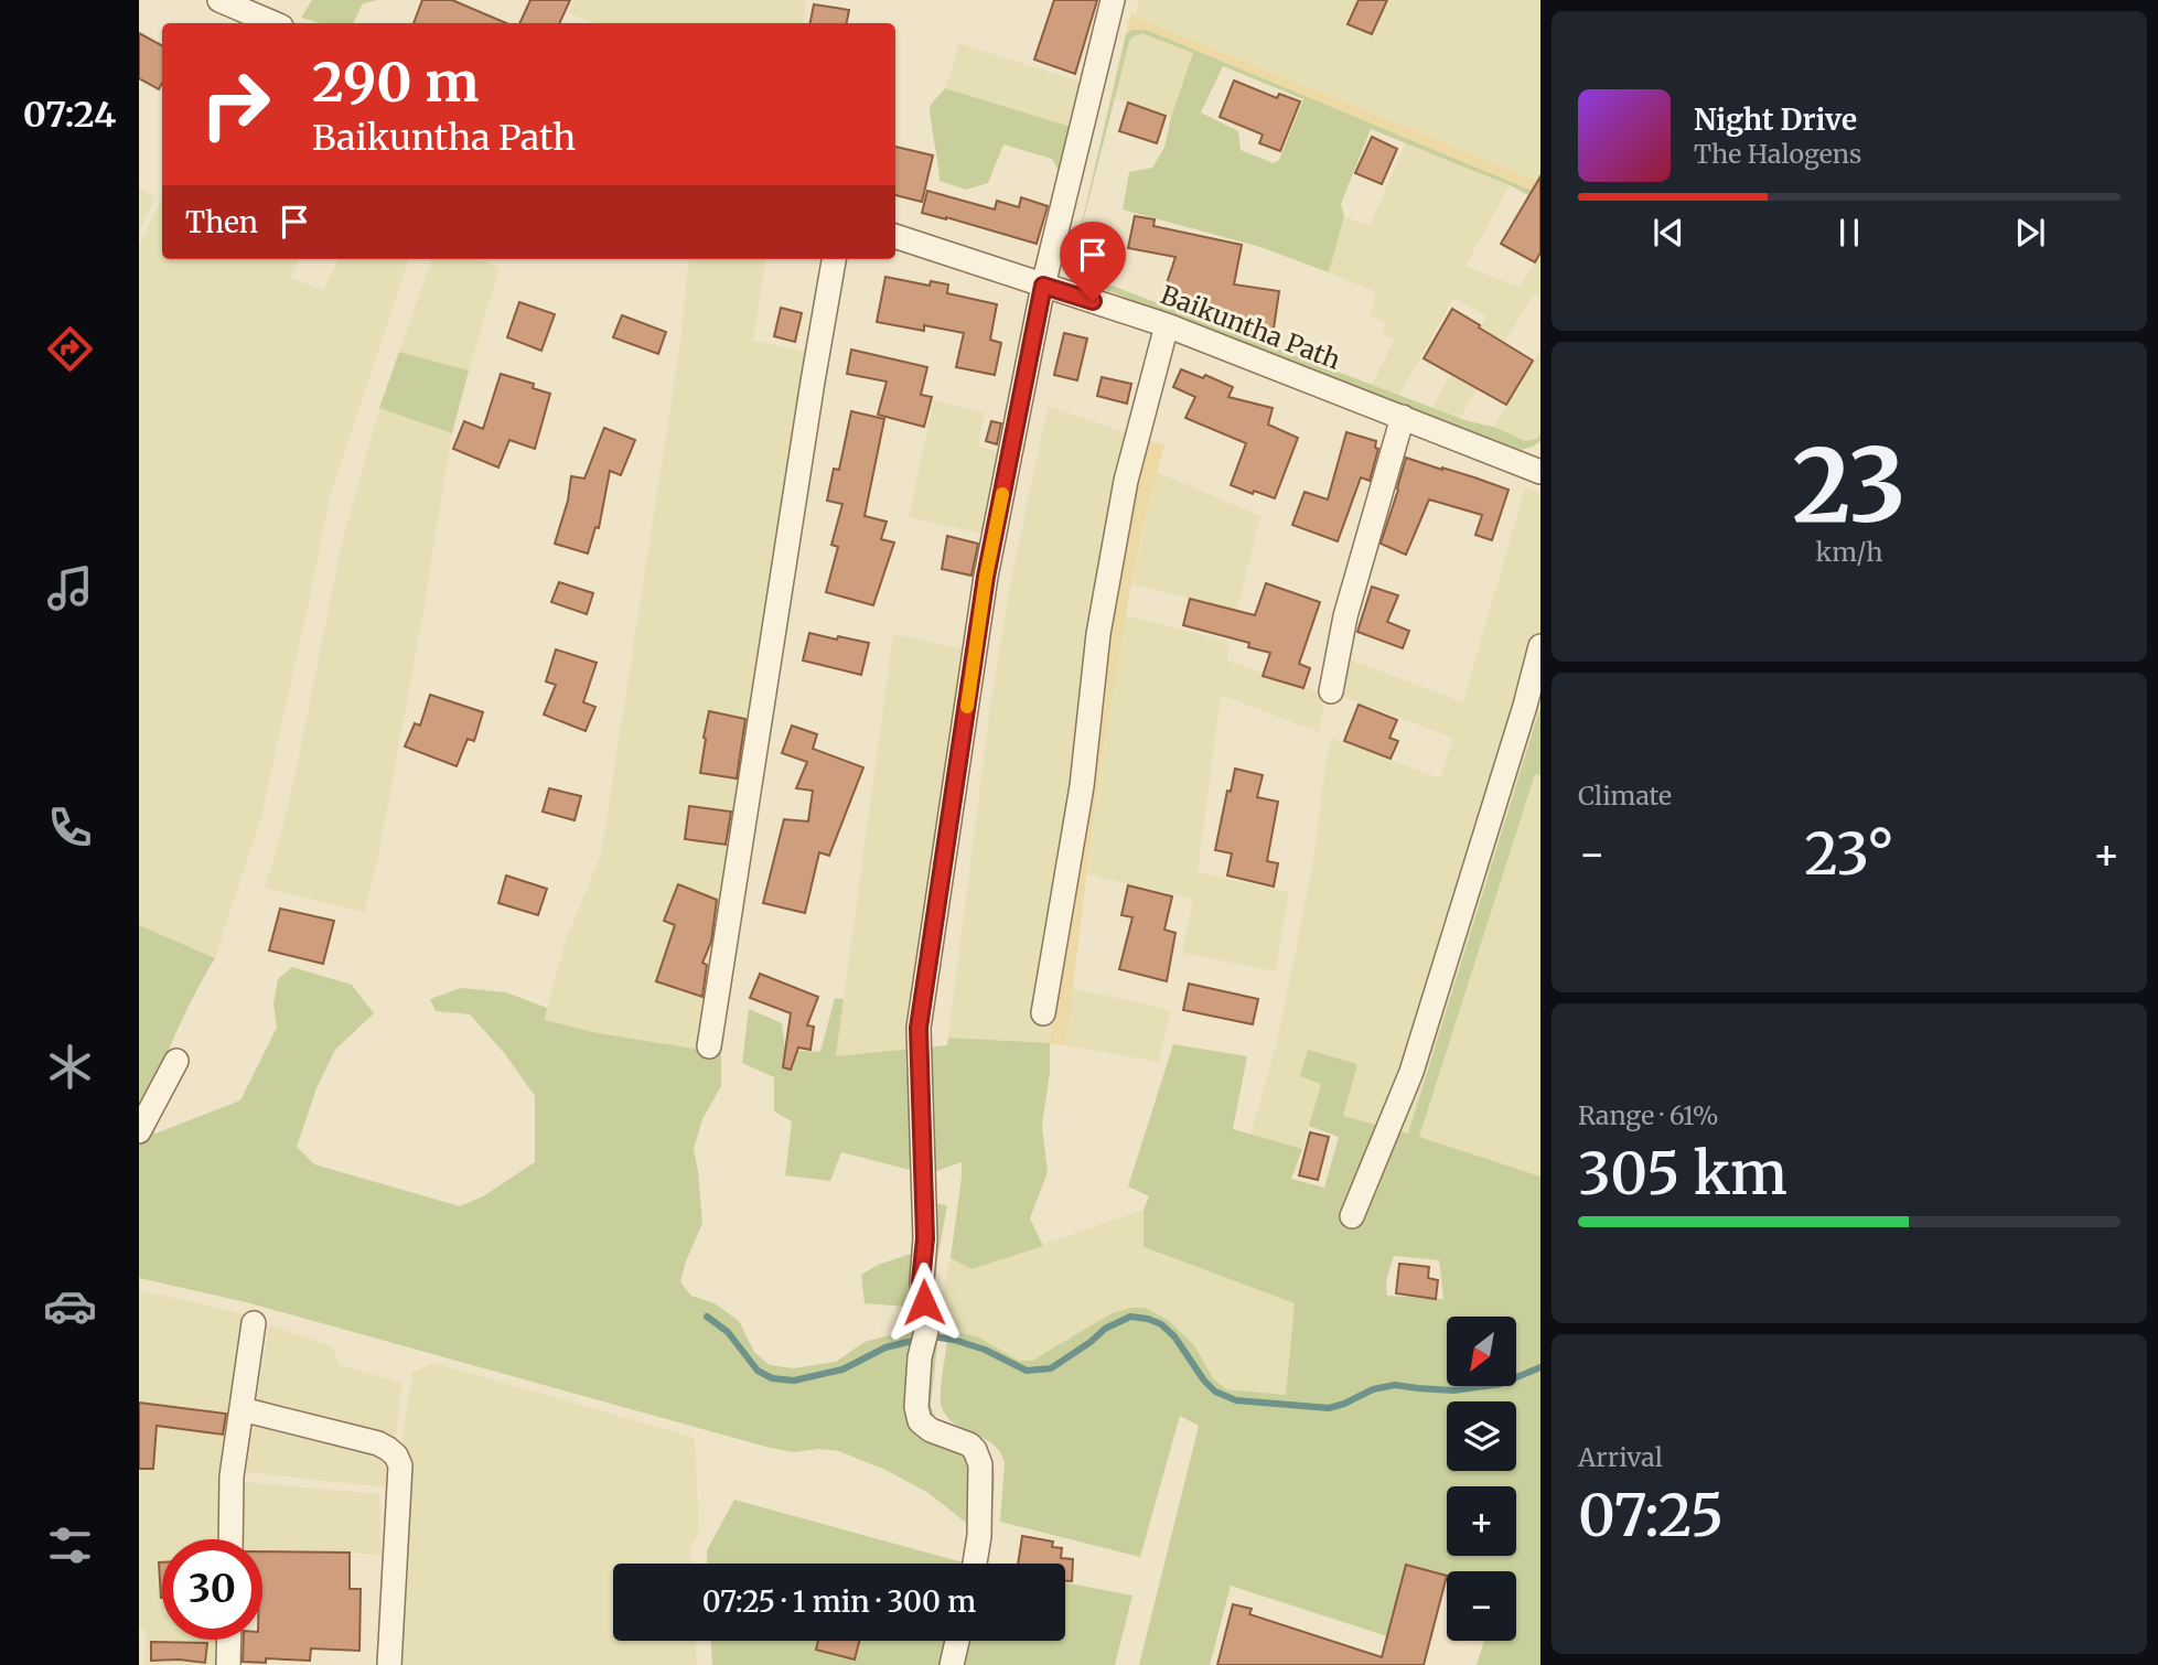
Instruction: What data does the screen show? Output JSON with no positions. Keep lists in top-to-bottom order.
{
  "streets": {
    "street": ["Baikuntha Path"]
  },
  "north": "bottom left",
  "page": {
    "tabs": "07:24",
    "turn": ["290 m", "Baikuntha Path"],
    "song": ["Night Drive", "The Halogens"],
    "then": "Then",
    "tile": [
      ["23", "km/h"],
      "Climate",
      ["Range · 61%", "305 km"],
      ["Arrival", "07:25"]
    ],
    "heat": ["−", "23°", "+"],
    "map_buttons": ["+", "−"],
    "limit": "30",
    "trip": "07:25 · 1 min · 300 m"
  }
}
